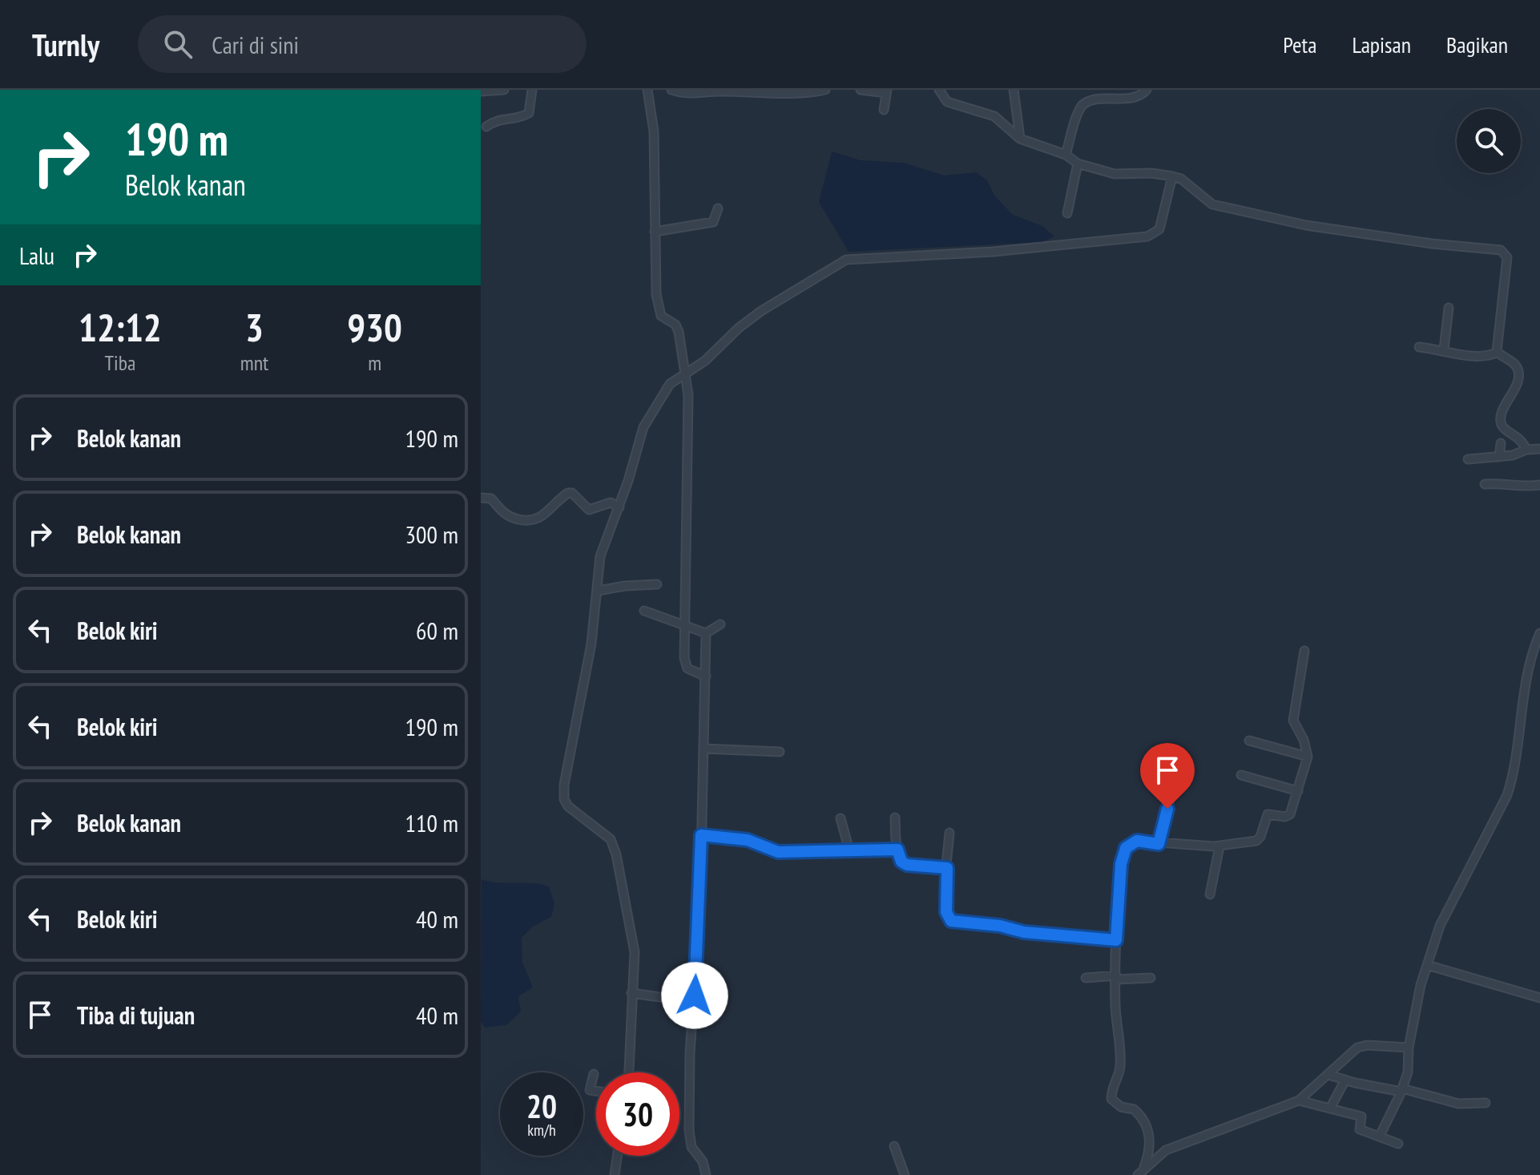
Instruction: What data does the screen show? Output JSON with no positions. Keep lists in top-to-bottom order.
{
  "page": {
    "header": "Turnly",
    "search": "Cari di sini",
    "nav": ["Peta", "Lapisan", "Bagikan"],
    "turn": ["190 m", "Belok kanan"],
    "then": "Lalu",
    "eta": [
      "12:12",
      "Tiba",
      "3",
      "mnt",
      "930",
      "m"
    ],
    "list": [
      {
        "name": "Belok kanan",
        "value": "190 m"
      },
      {
        "name": "Belok kanan",
        "value": "300 m"
      },
      {
        "name": "Belok kiri",
        "value": "60 m"
      },
      {
        "name": "Belok kiri",
        "value": "190 m"
      },
      {
        "name": "Belok kanan",
        "value": "110 m"
      },
      {
        "name": "Belok kiri",
        "value": "40 m"
      },
      {
        "name": "Tiba di tujuan",
        "value": "40 m"
      }
    ],
    "speed": "20 km/h",
    "limit": "30"
  }
}
